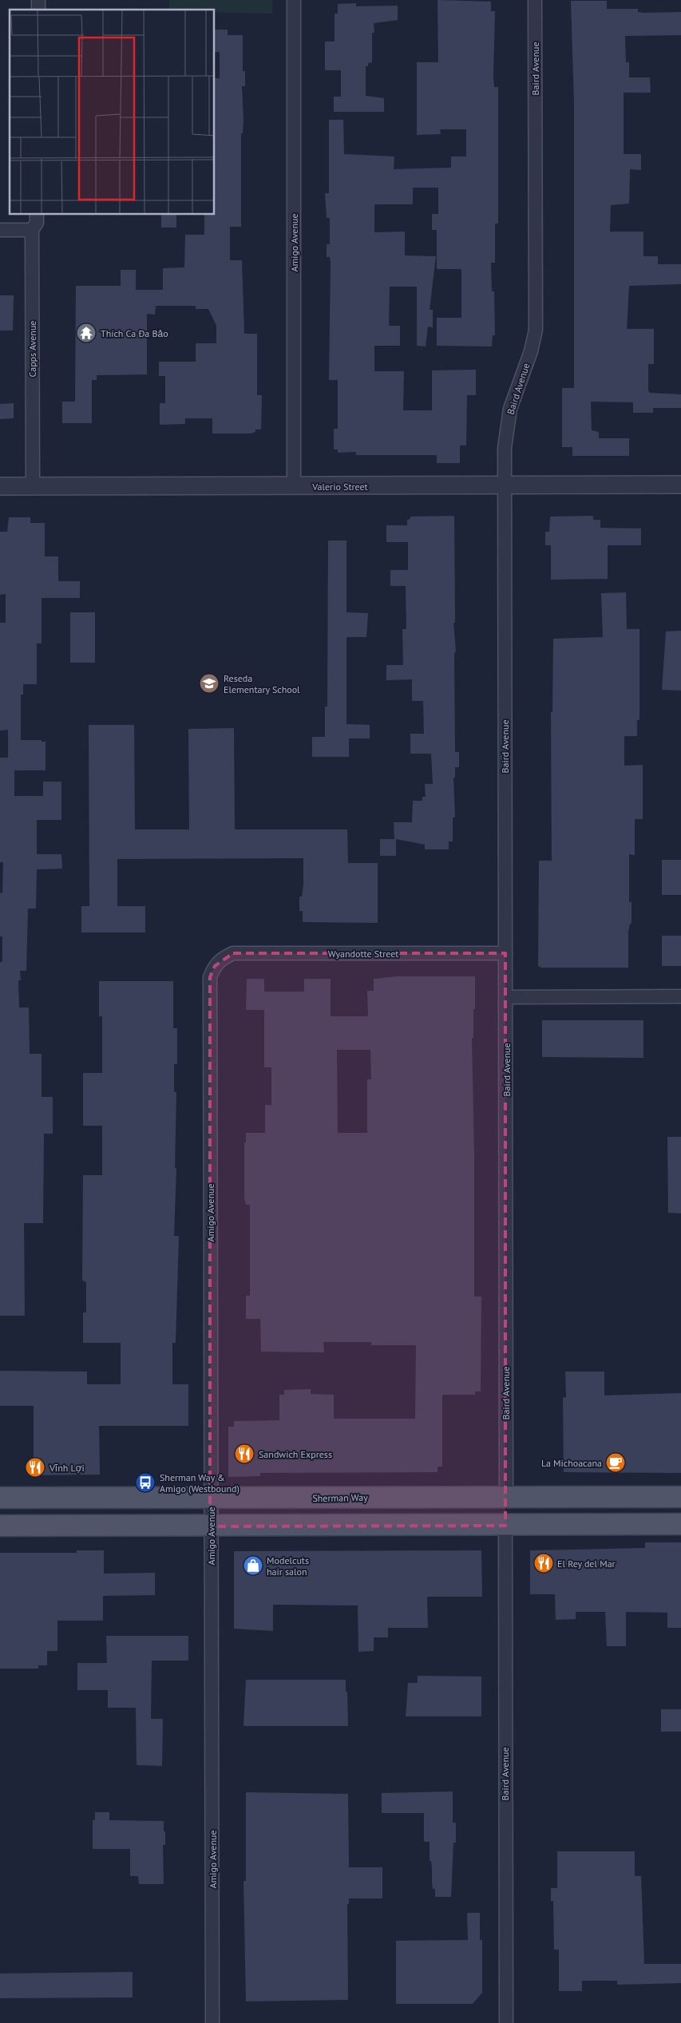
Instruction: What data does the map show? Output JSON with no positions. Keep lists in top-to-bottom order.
{
  "streets": {
    "main road": ["Sherman Way"],
    "street": [
      "Baird Avenue",
      "Amigo Avenue",
      "Capps Avenue",
      "Valerio Street",
      "Wyandotte Street"
    ]
  },
  "crossings": [
    ["Baird Avenue", "Valerio Street"],
    ["Baird Avenue", "Wyandotte Street"],
    ["Baird Avenue", "Sherman Way"],
    ["Amigo Avenue", "Valerio Street"],
    ["Amigo Avenue", "Wyandotte Street"],
    ["Amigo Avenue", "Sherman Way"],
    ["Capps Avenue", "Valerio Street"]
  ],
  "places": {
    "temple": ["Thích Ca Đa Bảo"],
    "school or university": ["Reseda Elementary School"],
    "restaurant": ["Sandwich Express", "Vĩnh Lợi", "El Rey del Mar"],
    "cafe": ["La Michoacana"],
    "bus stop": ["Sherman Way & Amigo (Westbound)"],
    "shop": ["Modelcuts hair salon"]
  }
}
